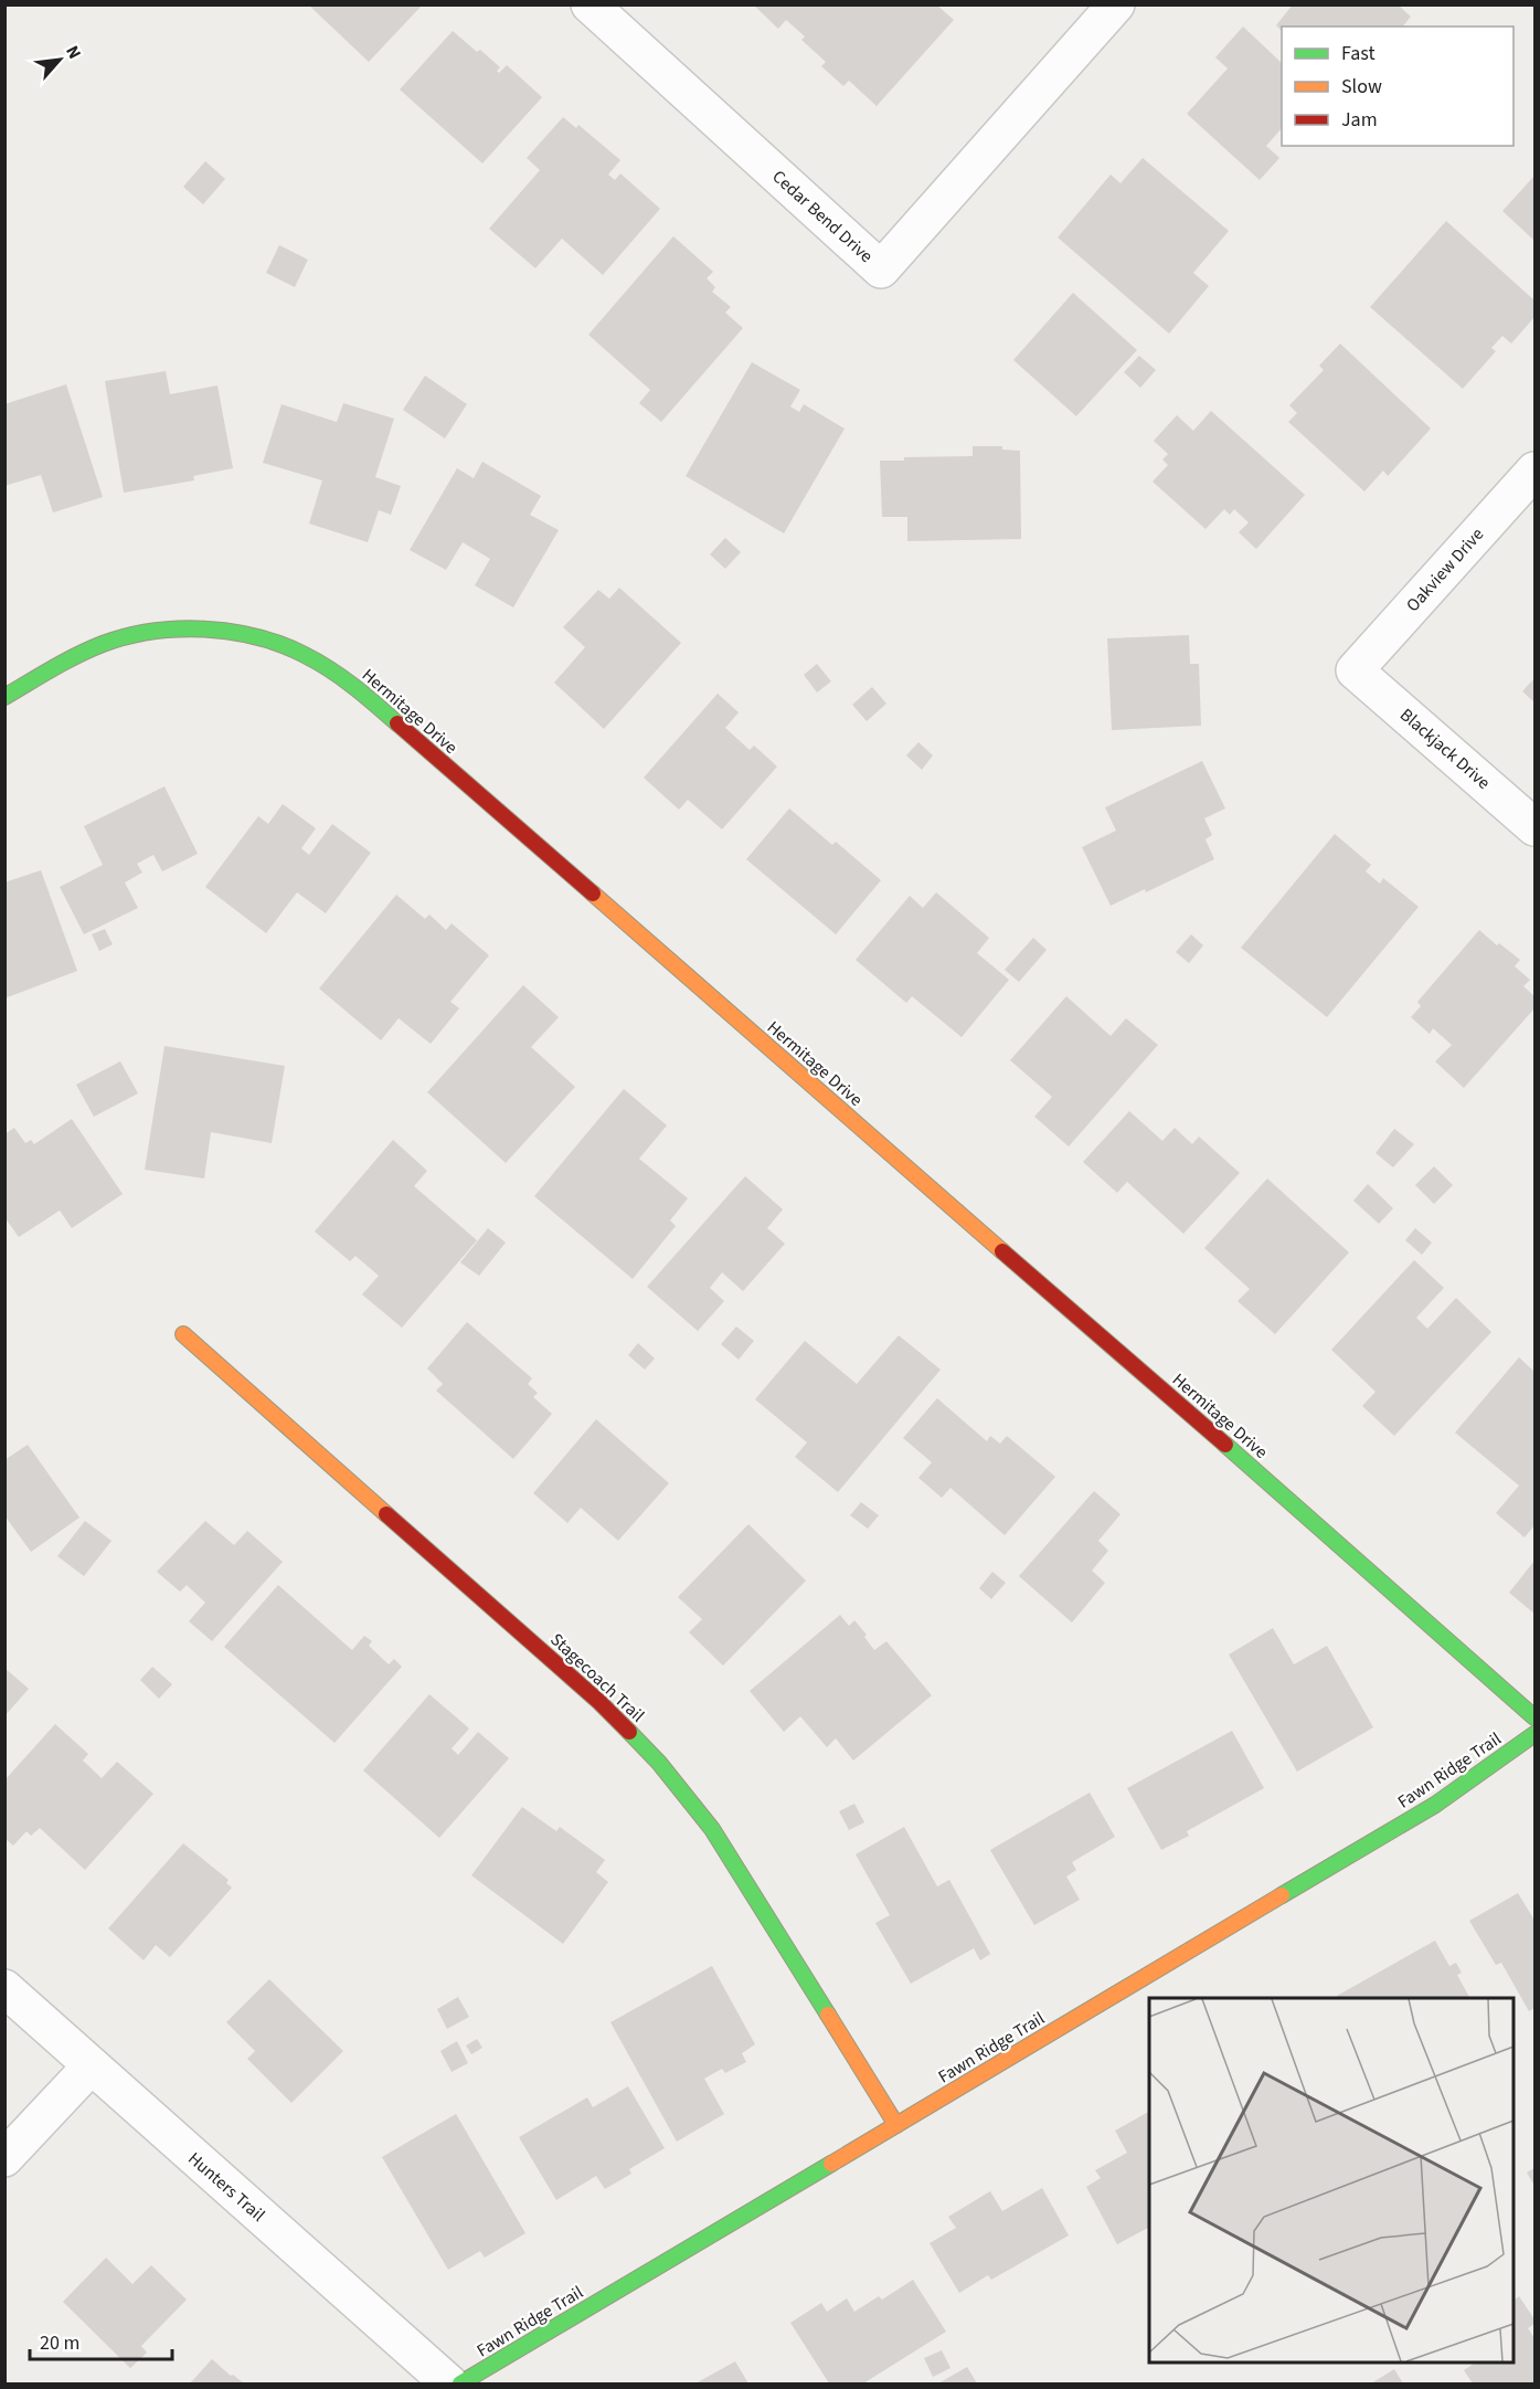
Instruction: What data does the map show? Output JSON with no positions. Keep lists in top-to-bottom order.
{
  "streets": {
    "street": [
      "Cedar Bend Drive",
      "Oakview Drive",
      "Hermitage Drive",
      "Blackjack Drive",
      "Stagecoach Trail",
      "Fawn Ridge Trail",
      "Hunters Trail"
    ]
  },
  "crossings": [
    ["Oakview Drive", "Blackjack Drive"],
    ["Stagecoach Trail", "Fawn Ridge Trail"]
  ],
  "legend": ["Fast", "Slow", "Jam"],
  "scale_bar": "20 m",
  "north": "top right"
}
